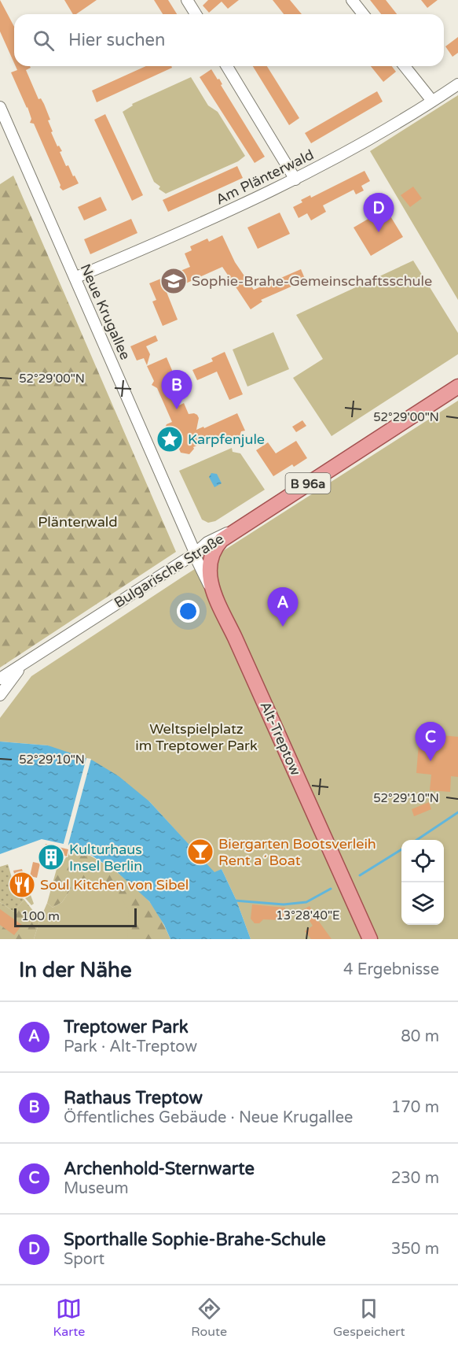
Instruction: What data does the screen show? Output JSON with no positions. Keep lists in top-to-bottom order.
{
  "streets": {
    "main road": ["B 96a", "Bulgarische Straße", "Alt-Treptow"],
    "street": ["Am Plänterwald", "Neue Krugallee"]
  },
  "crossings": [
    ["Am Plänterwald", "Neue Krugallee"],
    ["Neue Krugallee", "Bulgarische Straße"],
    ["Neue Krugallee", "Alt-Treptow"],
    ["Bulgarische Straße", "Alt-Treptow"]
  ],
  "parks": ["Plänterwald", "Weltspielplatz im Treptower Park"],
  "places": {
    "school or university": ["Sophie-Brahe-Gemeinschaftsschule"],
    "place": ["Karpfenjule"],
    "bar": ["Biergarten Bootsverleih Rent a´ Boat"],
    "building": ["Kulturhaus Insel Berlin"],
    "restaurant": ["Soul Kitchen von Sibel"]
  },
  "scale_bar": "100 m",
  "page": {
    "search": "Hier suchen",
    "pins": [
      "D",
      "B",
      "A",
      "C"
    ],
    "scale": "100 m",
    "heading": ["In der Nähe", "4 Ergebnisse"],
    "list": [
      {
        "mark": "A",
        "name": "Treptower Park",
        "note": "Park · Alt-Treptow",
        "value": "80 m"
      },
      {
        "mark": "B",
        "name": "Rathaus Treptow",
        "note": "Öffentliches Gebäude · Neue Krugallee",
        "value": "170 m"
      },
      {
        "mark": "C",
        "name": "Archenhold-Sternwarte",
        "note": "Museum",
        "value": "230 m"
      },
      {
        "mark": "D",
        "name": "Sporthalle Sophie-Brahe-Schule",
        "note": "Sport",
        "value": "350 m"
      }
    ],
    "nav": ["Karte", "Route", "Gespeichert"]
  },
  "coordinates": ["52°29'00\"N", "52°29'10\"N", "13°28'40\"E"]
}
